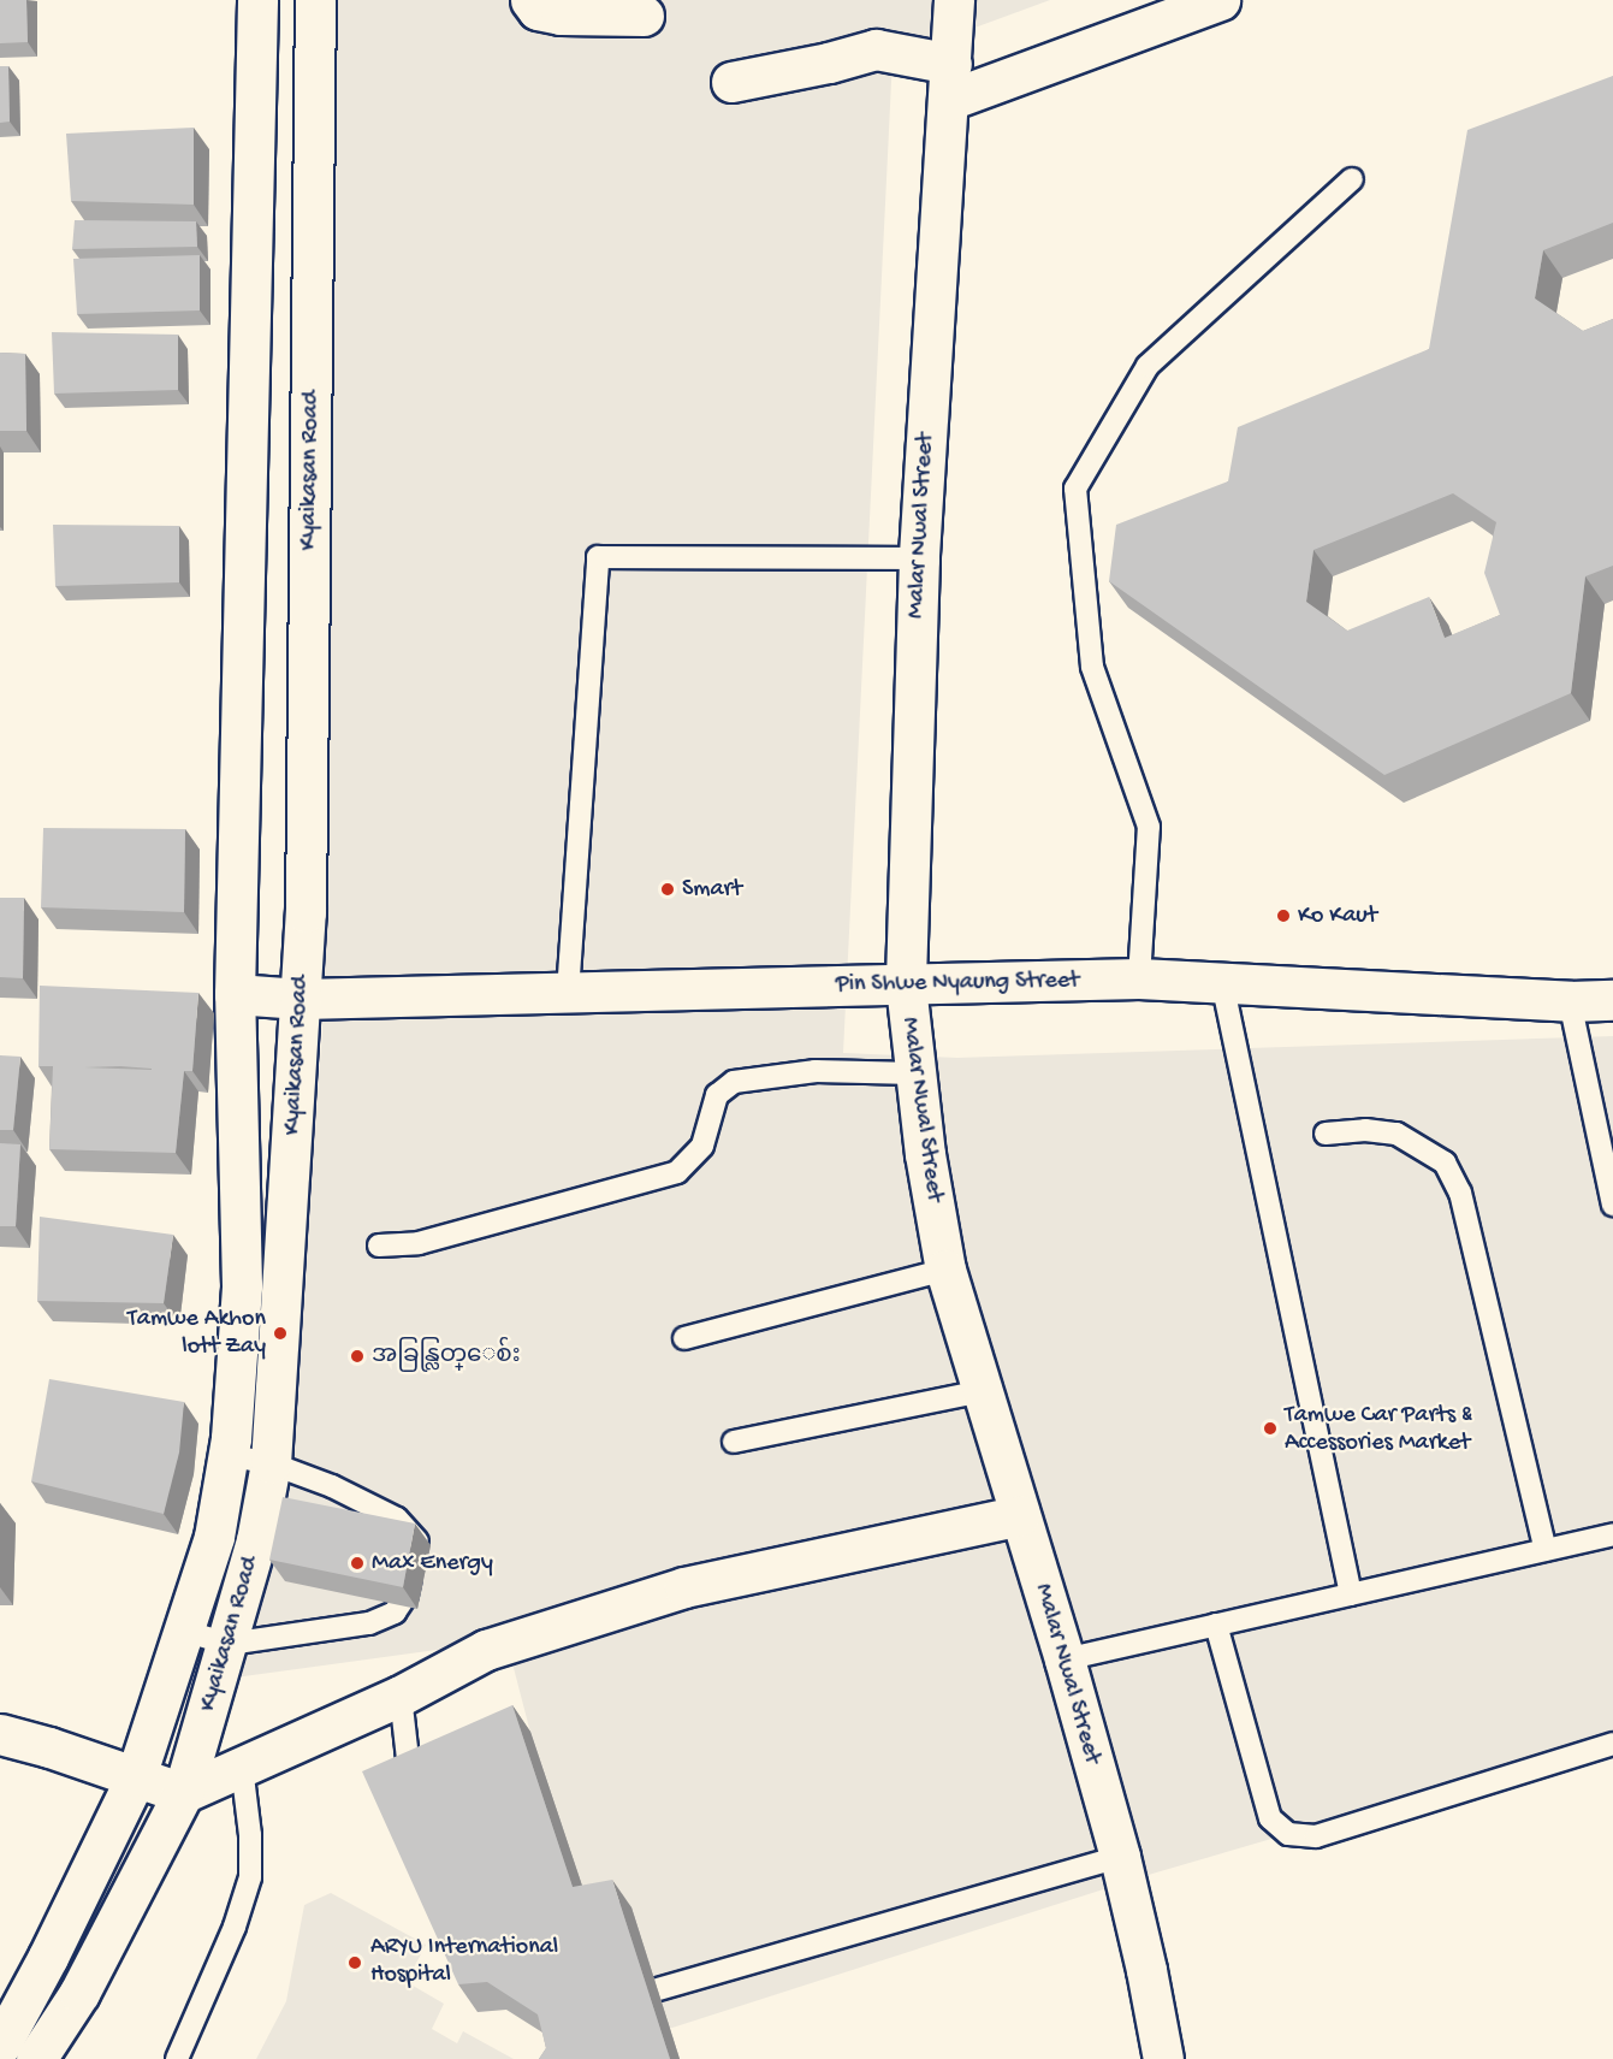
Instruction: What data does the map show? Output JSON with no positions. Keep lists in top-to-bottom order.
{
  "streets": {
    "street": ["Kyaikasan Road", "Malar Nwal Street", "Pin Shwe Nyaung Street"]
  },
  "crossings": [
    ["Kyaikasan Road", "Pin Shwe Nyaung Street"],
    ["Malar Nwal Street", "Pin Shwe Nyaung Street"]
  ],
  "places": [
    "Smart",
    "Ko Kaut",
    "Tamwe Akhon lott Zay",
    "အခြန္လြတ္ေစ်း",
    "Tamwe Car Parts & Accessories Market",
    "Max Energy",
    "ARYU International Hospital"
  ]
}
